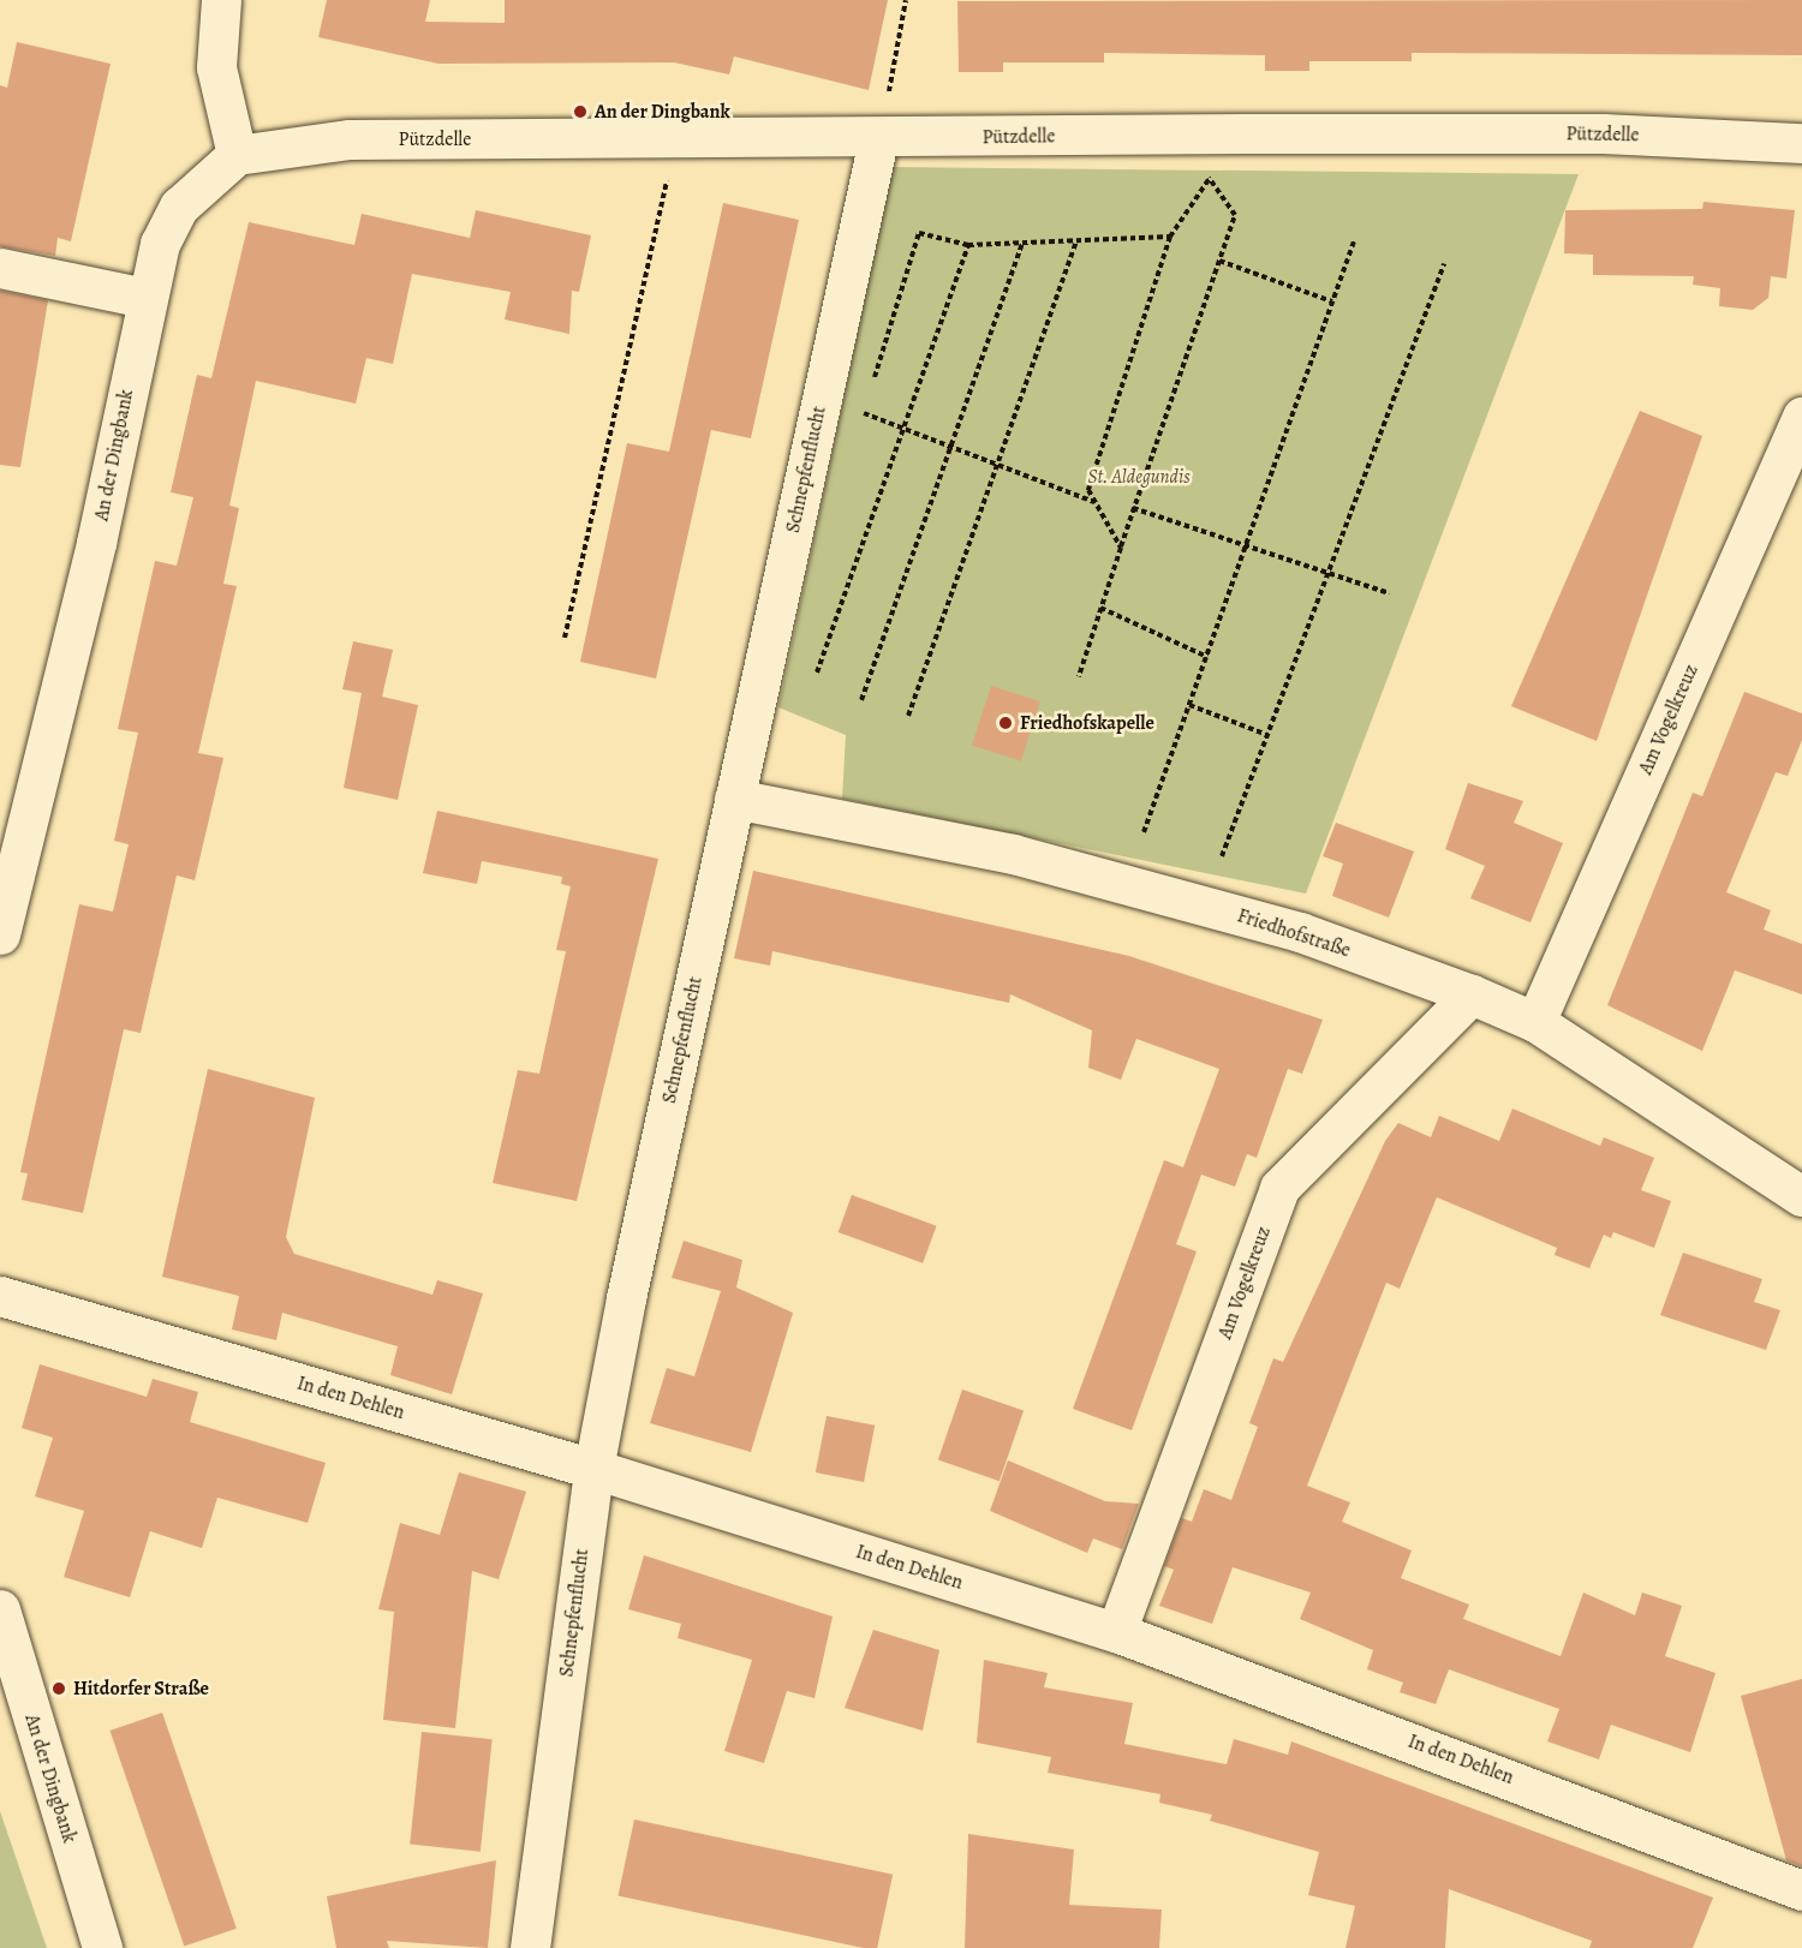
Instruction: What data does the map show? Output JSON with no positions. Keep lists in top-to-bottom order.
{
  "streets": {
    "street": [
      "Pützdelle",
      "An der Dingbank",
      "Schnepfenflucht",
      "Am Vogelkreuz",
      "Friedhofstraße",
      "In den Dehlen"
    ]
  },
  "crossings": [
    ["Pützdelle", "An der Dingbank"],
    ["Pützdelle", "Schnepfenflucht"],
    ["Schnepfenflucht", "Friedhofstraße"],
    ["Schnepfenflucht", "In den Dehlen"],
    ["Am Vogelkreuz", "Friedhofstraße"],
    ["Am Vogelkreuz", "In den Dehlen"]
  ],
  "parks": ["St. Aldegundis"],
  "places": ["An der Dingbank", "Friedhofskapelle", "Hitdorfer Straße"]
}
